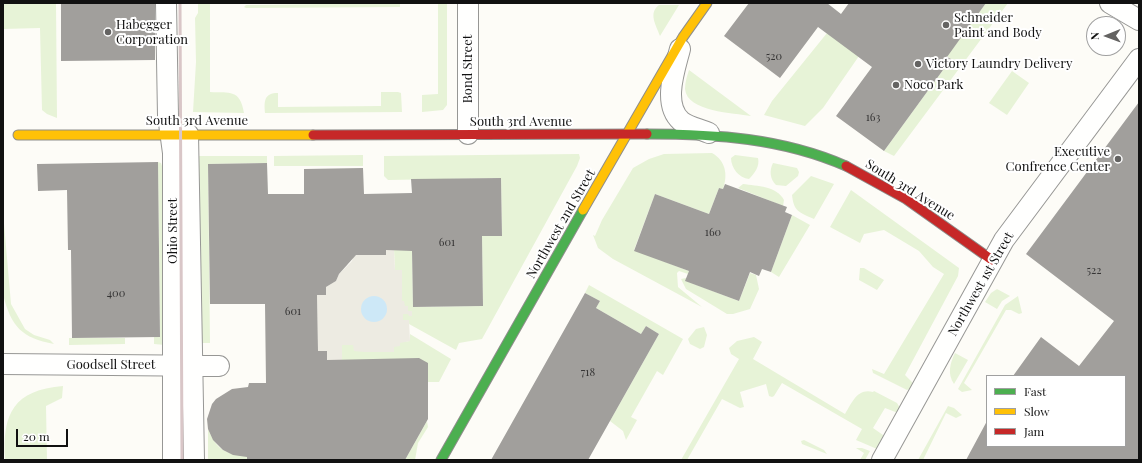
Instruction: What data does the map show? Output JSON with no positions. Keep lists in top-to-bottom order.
{
  "streets": {
    "street": [
      "Bond Street",
      "South 3rd Avenue",
      "Northwest 2nd Street",
      "Ohio Street",
      "Northwest 1st Street",
      "Goodsell Street"
    ]
  },
  "crossings": [
    ["Bond Street", "South 3rd Avenue"],
    ["South 3rd Avenue", "Northwest 2nd Street"],
    ["South 3rd Avenue", "Ohio Street"],
    ["South 3rd Avenue", "Northwest 1st Street"],
    ["Ohio Street", "Goodsell Street"]
  ],
  "places": [
    "Schneider Paint and Body",
    "Habegger Corporation",
    "Victory Laundry Delivery",
    "Noco Park",
    "Executive Confrence Center"
  ],
  "house_numbers": [
    "520",
    "163",
    "160",
    "601",
    "522",
    "400",
    "601",
    "718"
  ],
  "legend": ["Fast", "Slow", "Jam"],
  "scale_bar": "20 m",
  "north": "left"
}
